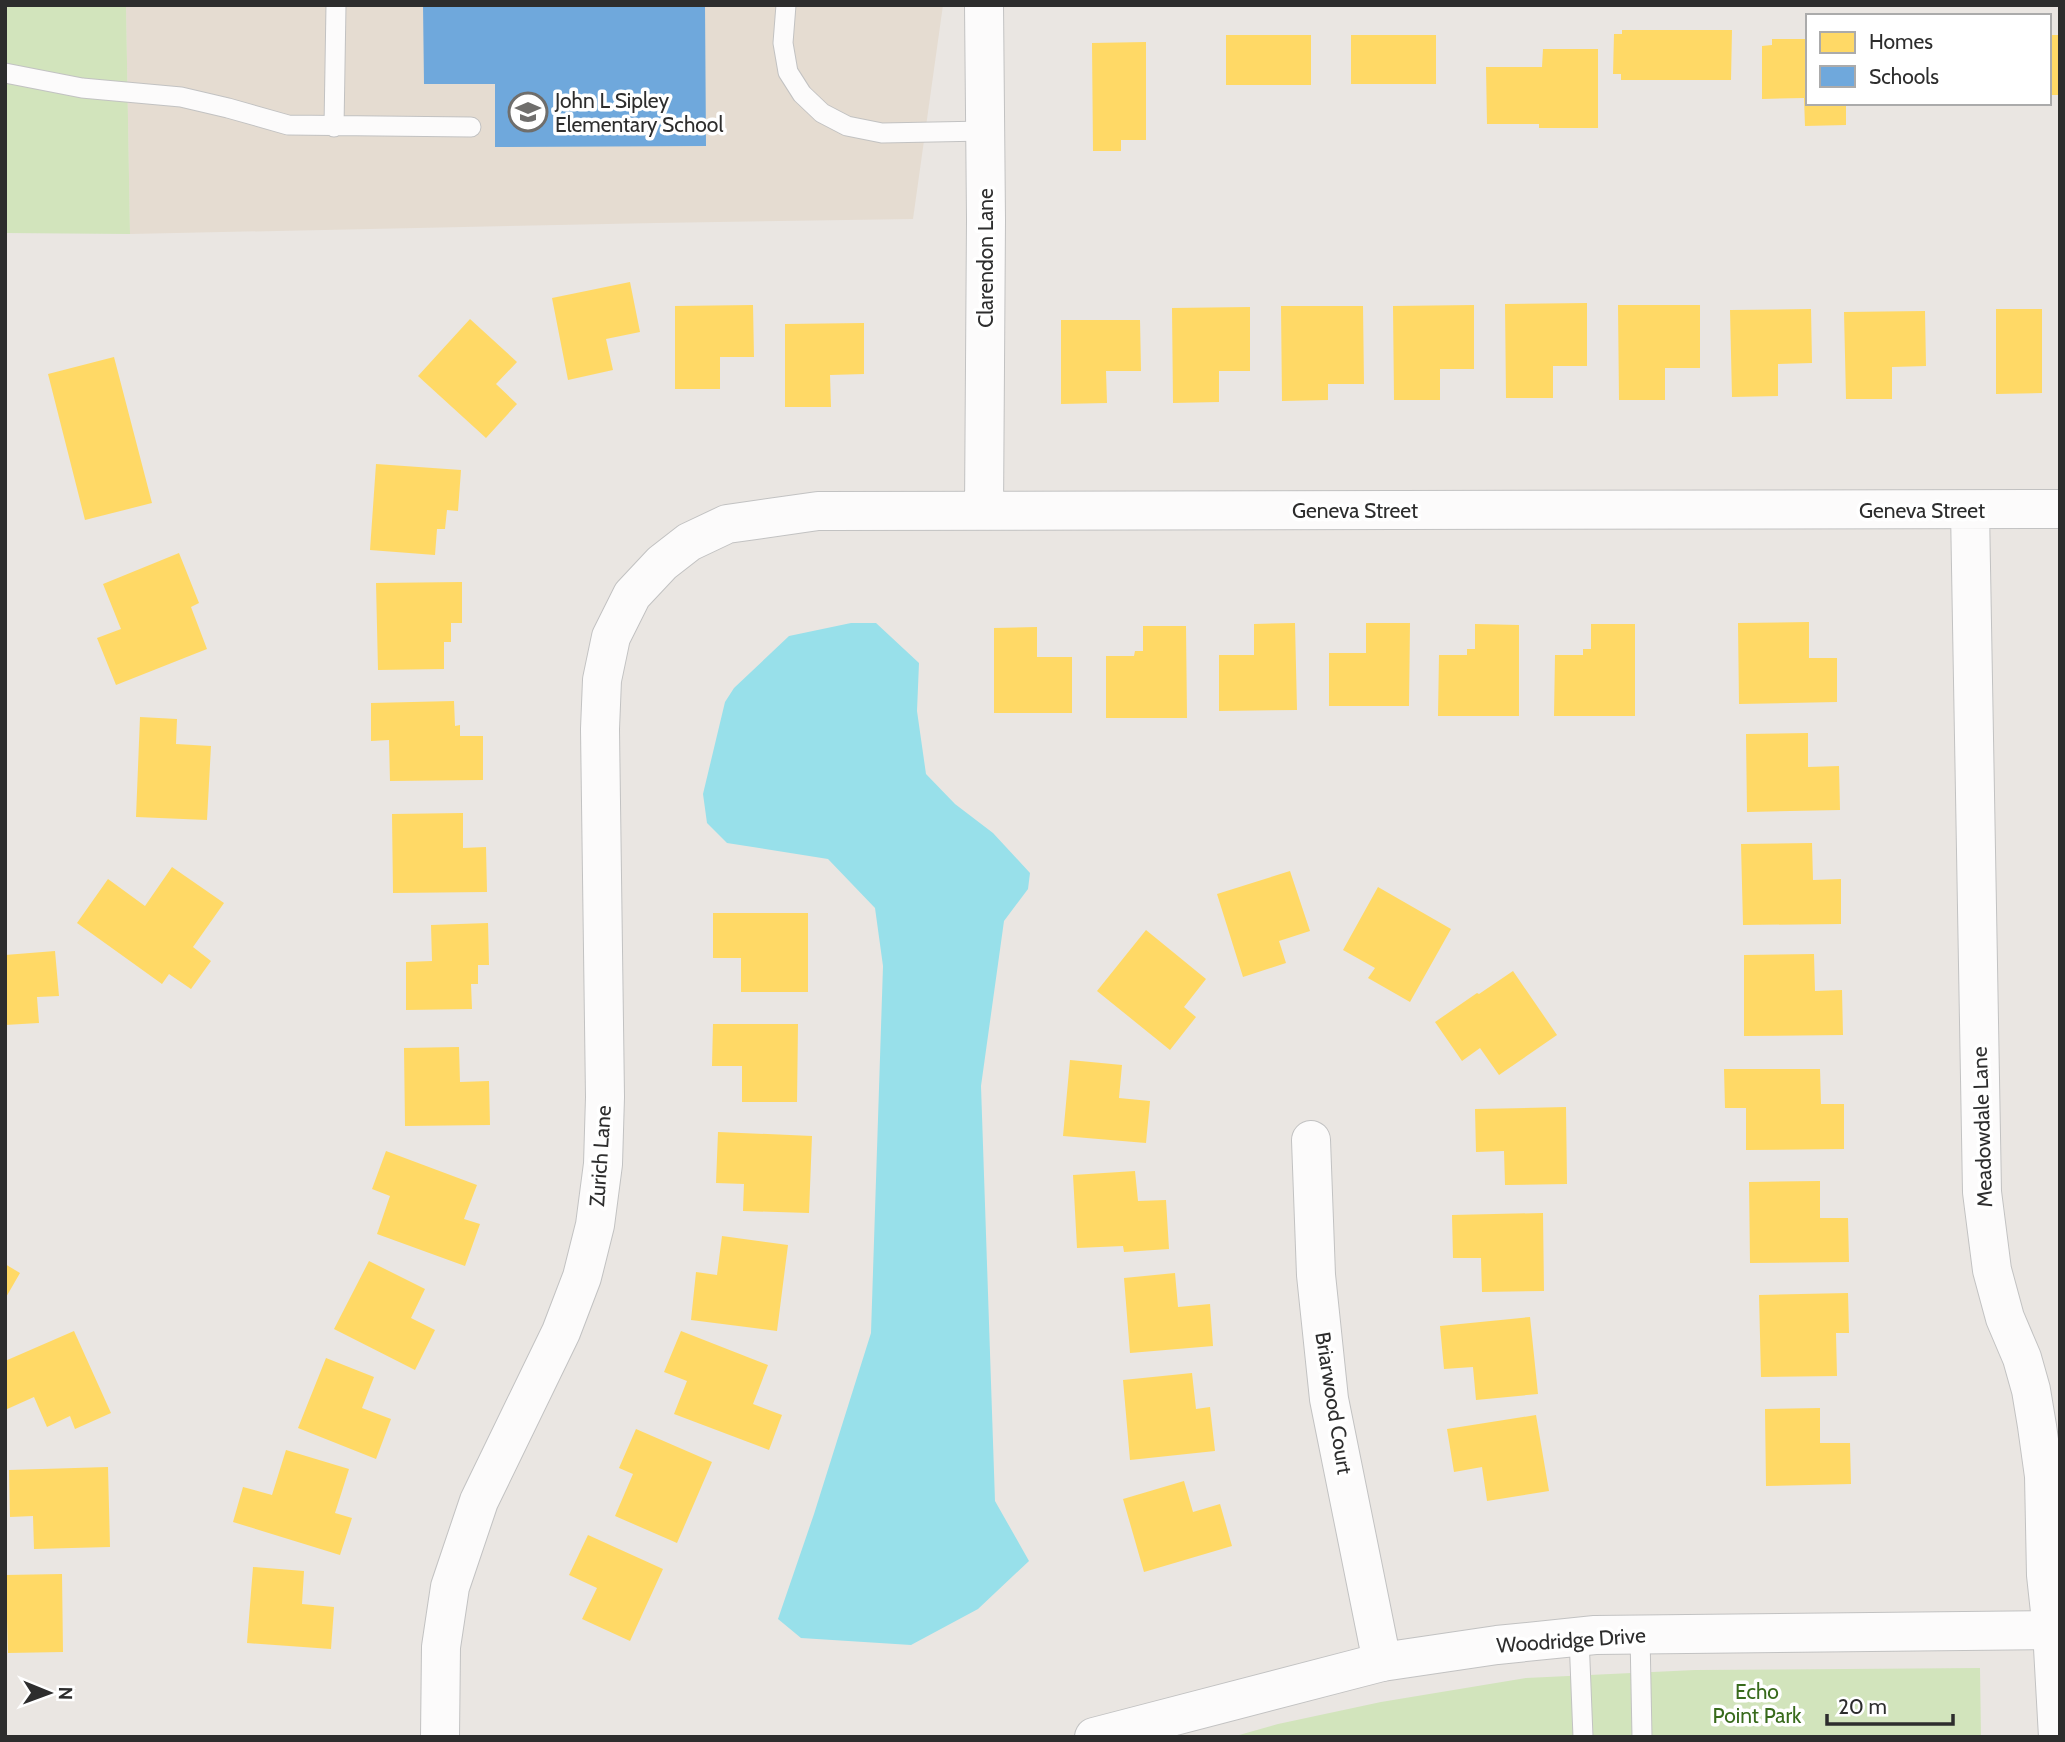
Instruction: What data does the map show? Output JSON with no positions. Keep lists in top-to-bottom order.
{
  "streets": {
    "street": [
      "Clarendon Lane",
      "Geneva Street",
      "Meadowdale Lane",
      "Zurich Lane",
      "Briarwood Court",
      "Woodridge Drive"
    ]
  },
  "crossings": [
    ["Clarendon Lane", "Geneva Street"],
    ["Geneva Street", "Meadowdale Lane"],
    ["Geneva Street", "Zurich Lane"],
    ["Meadowdale Lane", "Woodridge Drive"],
    ["Briarwood Court", "Woodridge Drive"]
  ],
  "parks": ["Echo Point Park"],
  "places": {
    "school or university": ["John L Sipley Elementary School"]
  },
  "legend": ["Homes", "Schools"],
  "scale_bar": "20 m",
  "north": "right"
}
